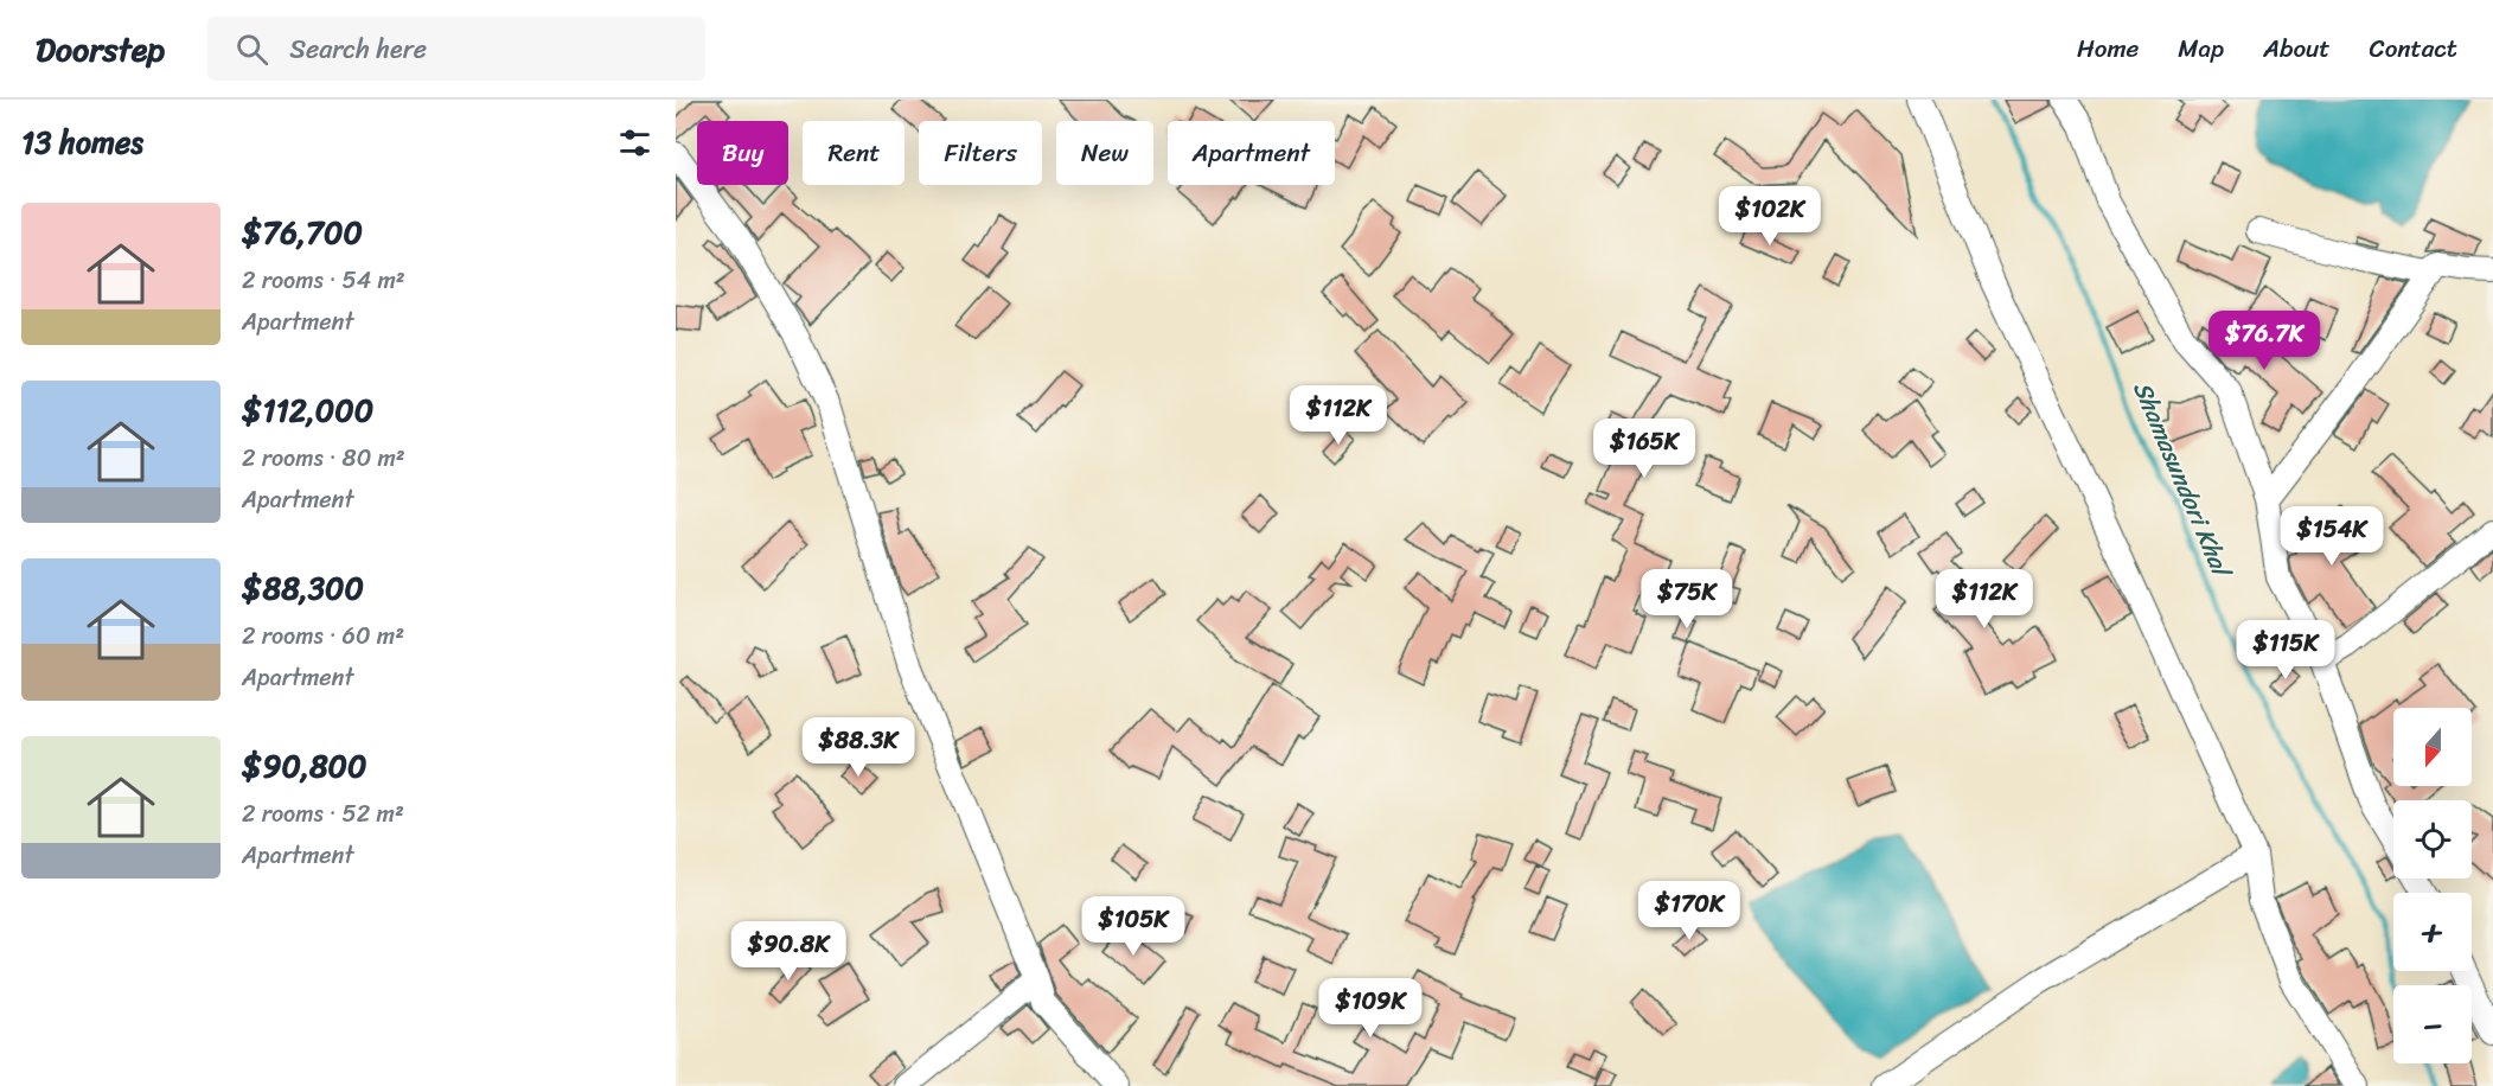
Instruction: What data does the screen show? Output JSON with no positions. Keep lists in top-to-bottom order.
{
  "water": ["Shamasundori Khal"],
  "north": "bottom",
  "page": {
    "header": "Doorstep",
    "search": "Search here",
    "nav": [
      "Home",
      "Map",
      "About",
      "Contact"
    ],
    "heading": "13 homes",
    "chip": [
      "Buy",
      "Rent",
      "Filters",
      "New",
      "Apartment"
    ],
    "list": [
      {
        "name": "$76,700",
        "note": "2 rooms · 54 m² · Apartment"
      },
      {
        "name": "$112,000",
        "note": "2 rooms · 80 m² · Apartment"
      },
      {
        "name": "$88,300",
        "note": "2 rooms · 60 m² · Apartment"
      },
      {
        "name": "$90,800",
        "note": "2 rooms · 52 m² · Apartment"
      }
    ],
    "price": [
      "$102K",
      "$76.7K",
      "$112K",
      "$165K",
      "$154K",
      "$75K",
      "$112K",
      "$115K",
      "$88.3K",
      "$170K",
      "$105K",
      "$90.8K",
      "$109K"
    ],
    "map_buttons": ["+", "−"]
  }
}
